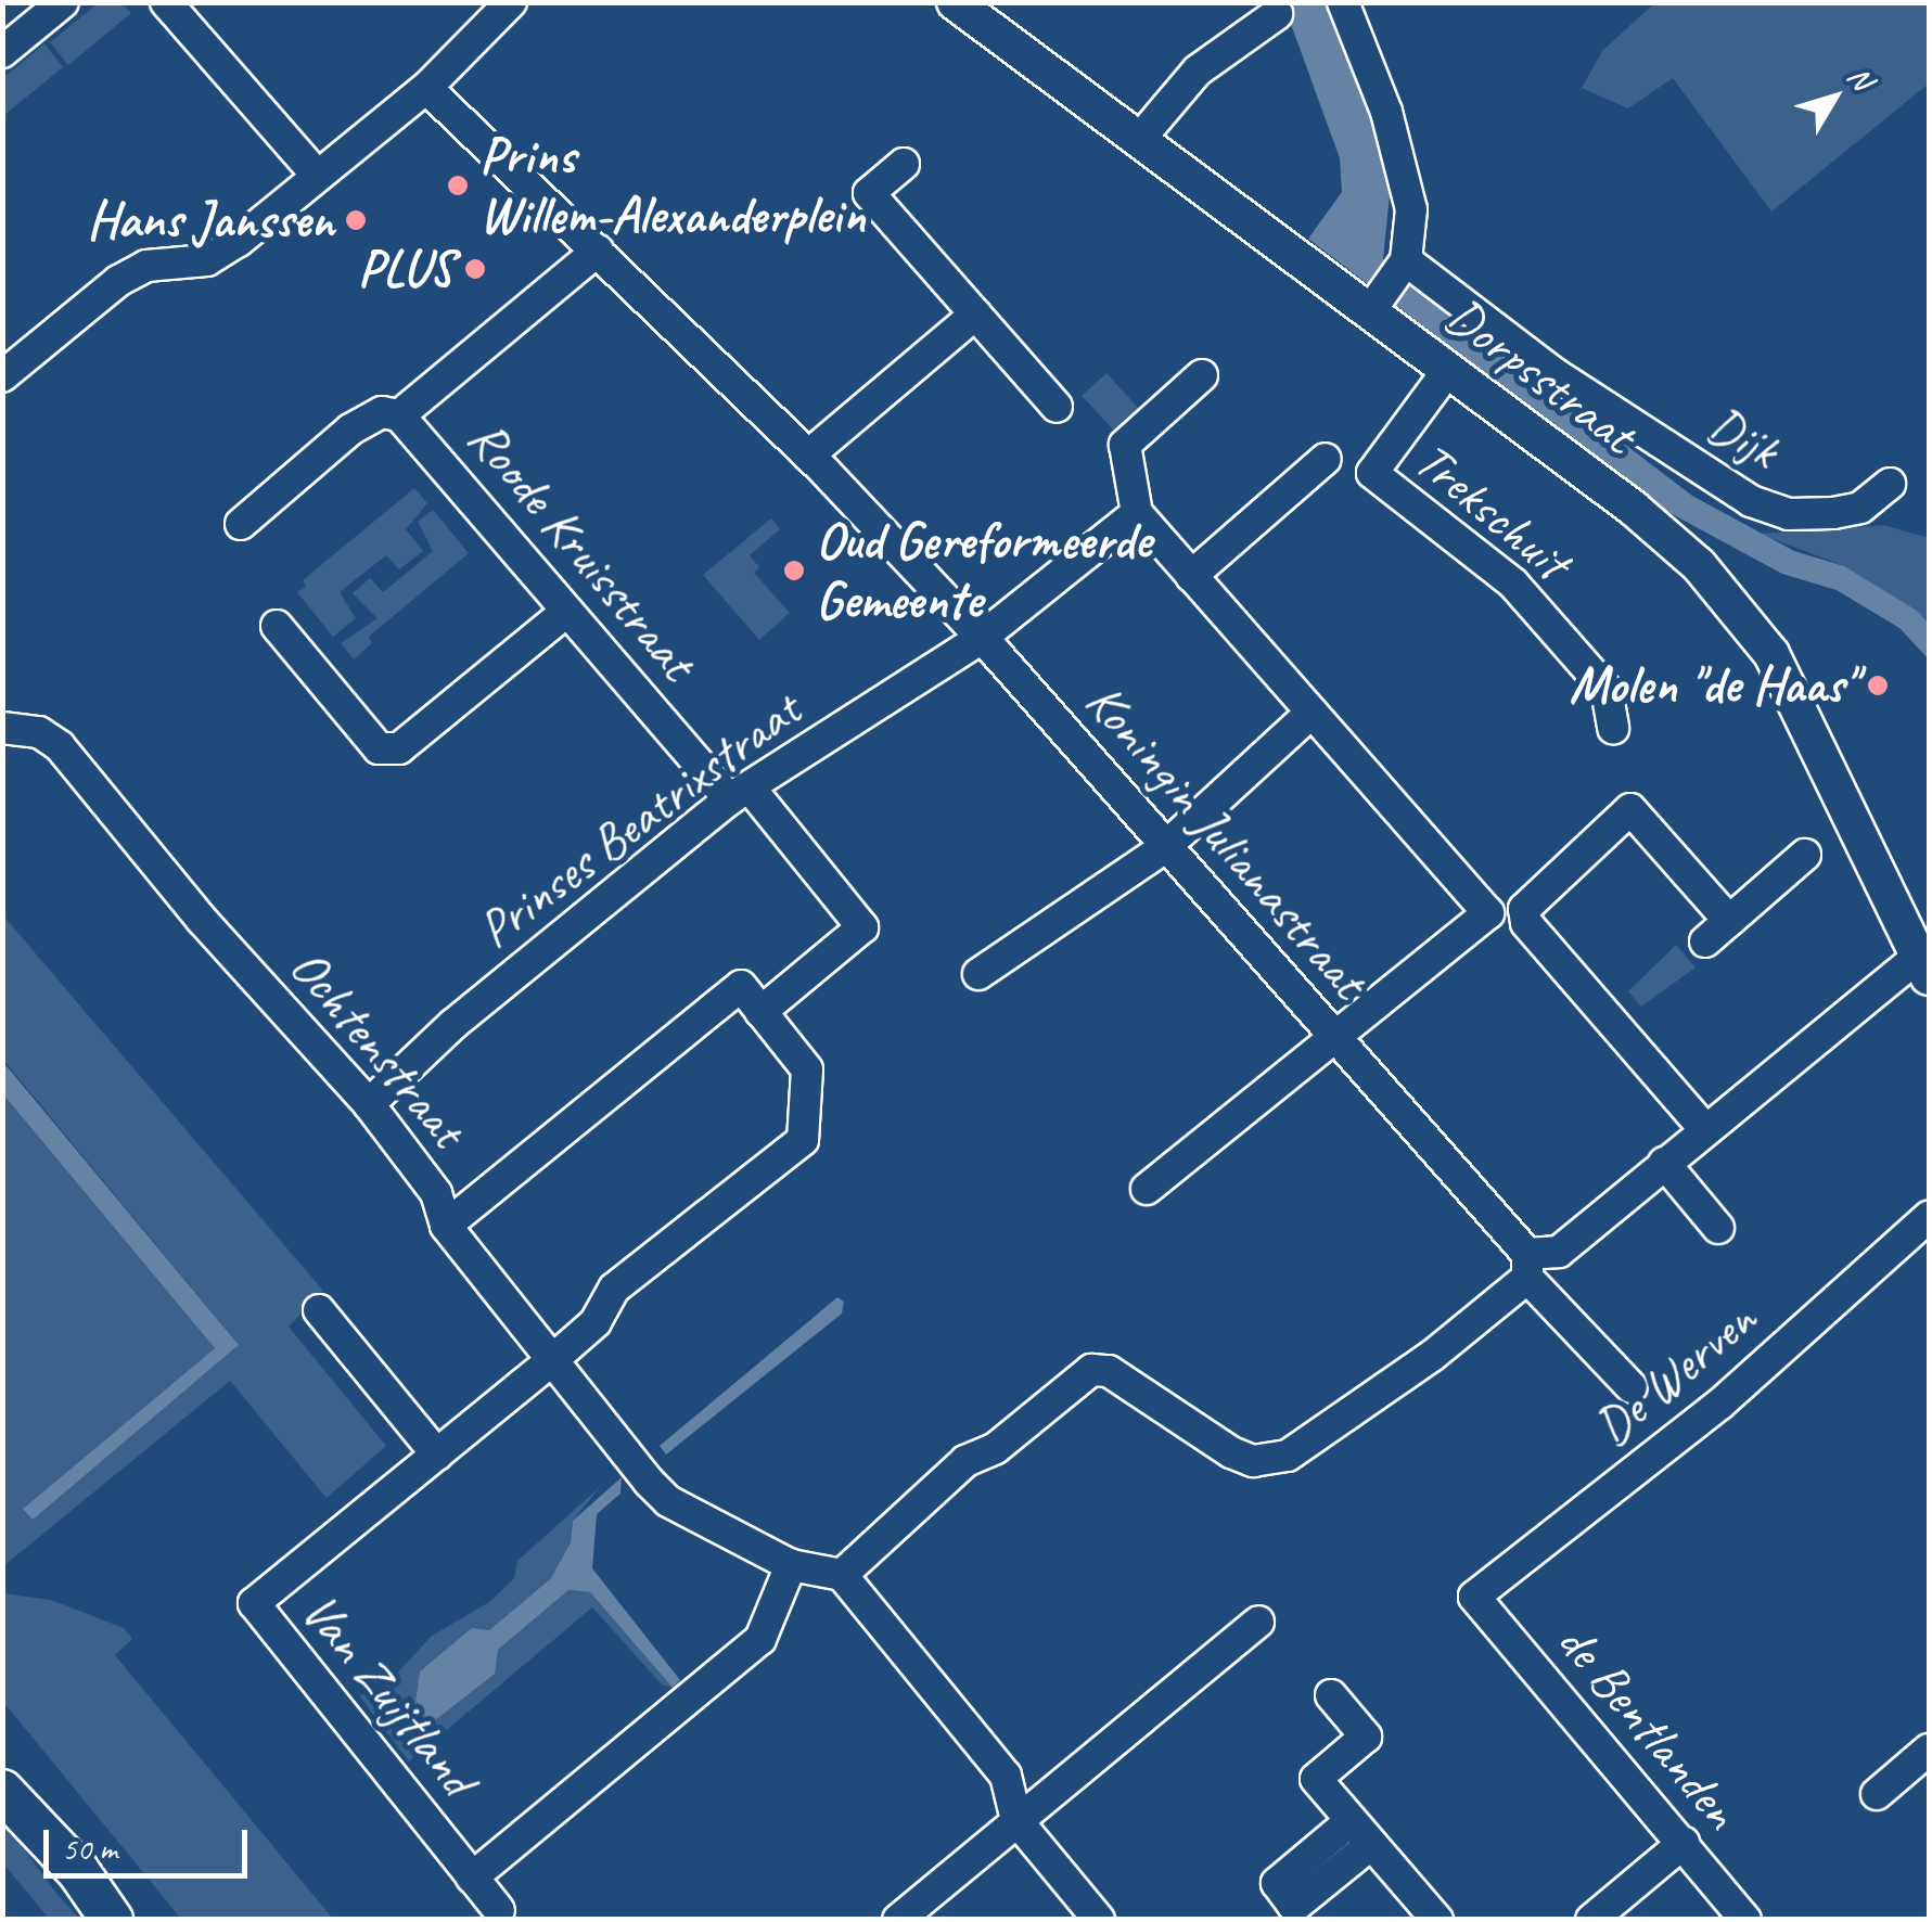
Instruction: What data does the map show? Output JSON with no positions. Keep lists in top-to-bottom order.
{
  "streets": {
    "street": [
      "Dorpsstraat",
      "Dijk",
      "Trekschuit",
      "Roode Kruisstraat",
      "Prinses Beatrixstraat",
      "Koningin Julianastraat",
      "Ochtenstraat",
      "De Werven",
      "Van Zuijtland",
      "de Bentlanden"
    ]
  },
  "crossings": [
    ["Dorpsstraat", "Dijk"],
    ["Dorpsstraat", "Trekschuit"],
    ["Roode Kruisstraat", "Prinses Beatrixstraat"],
    ["Roode Kruisstraat", "Van Zuijtland"],
    ["Prinses Beatrixstraat", "Koningin Julianastraat"],
    ["Prinses Beatrixstraat", "Ochtenstraat"],
    ["Ochtenstraat", "Van Zuijtland"],
    ["De Werven", "de Bentlanden"]
  ],
  "places": [
    "Prins Willem-Alexanderplein",
    "Hans Janssen",
    "PLUS",
    "Oud Gereformeerde Gemeente",
    "Molen \"de Haas\""
  ],
  "scale_bar": "50 m",
  "north": "top right"
}
